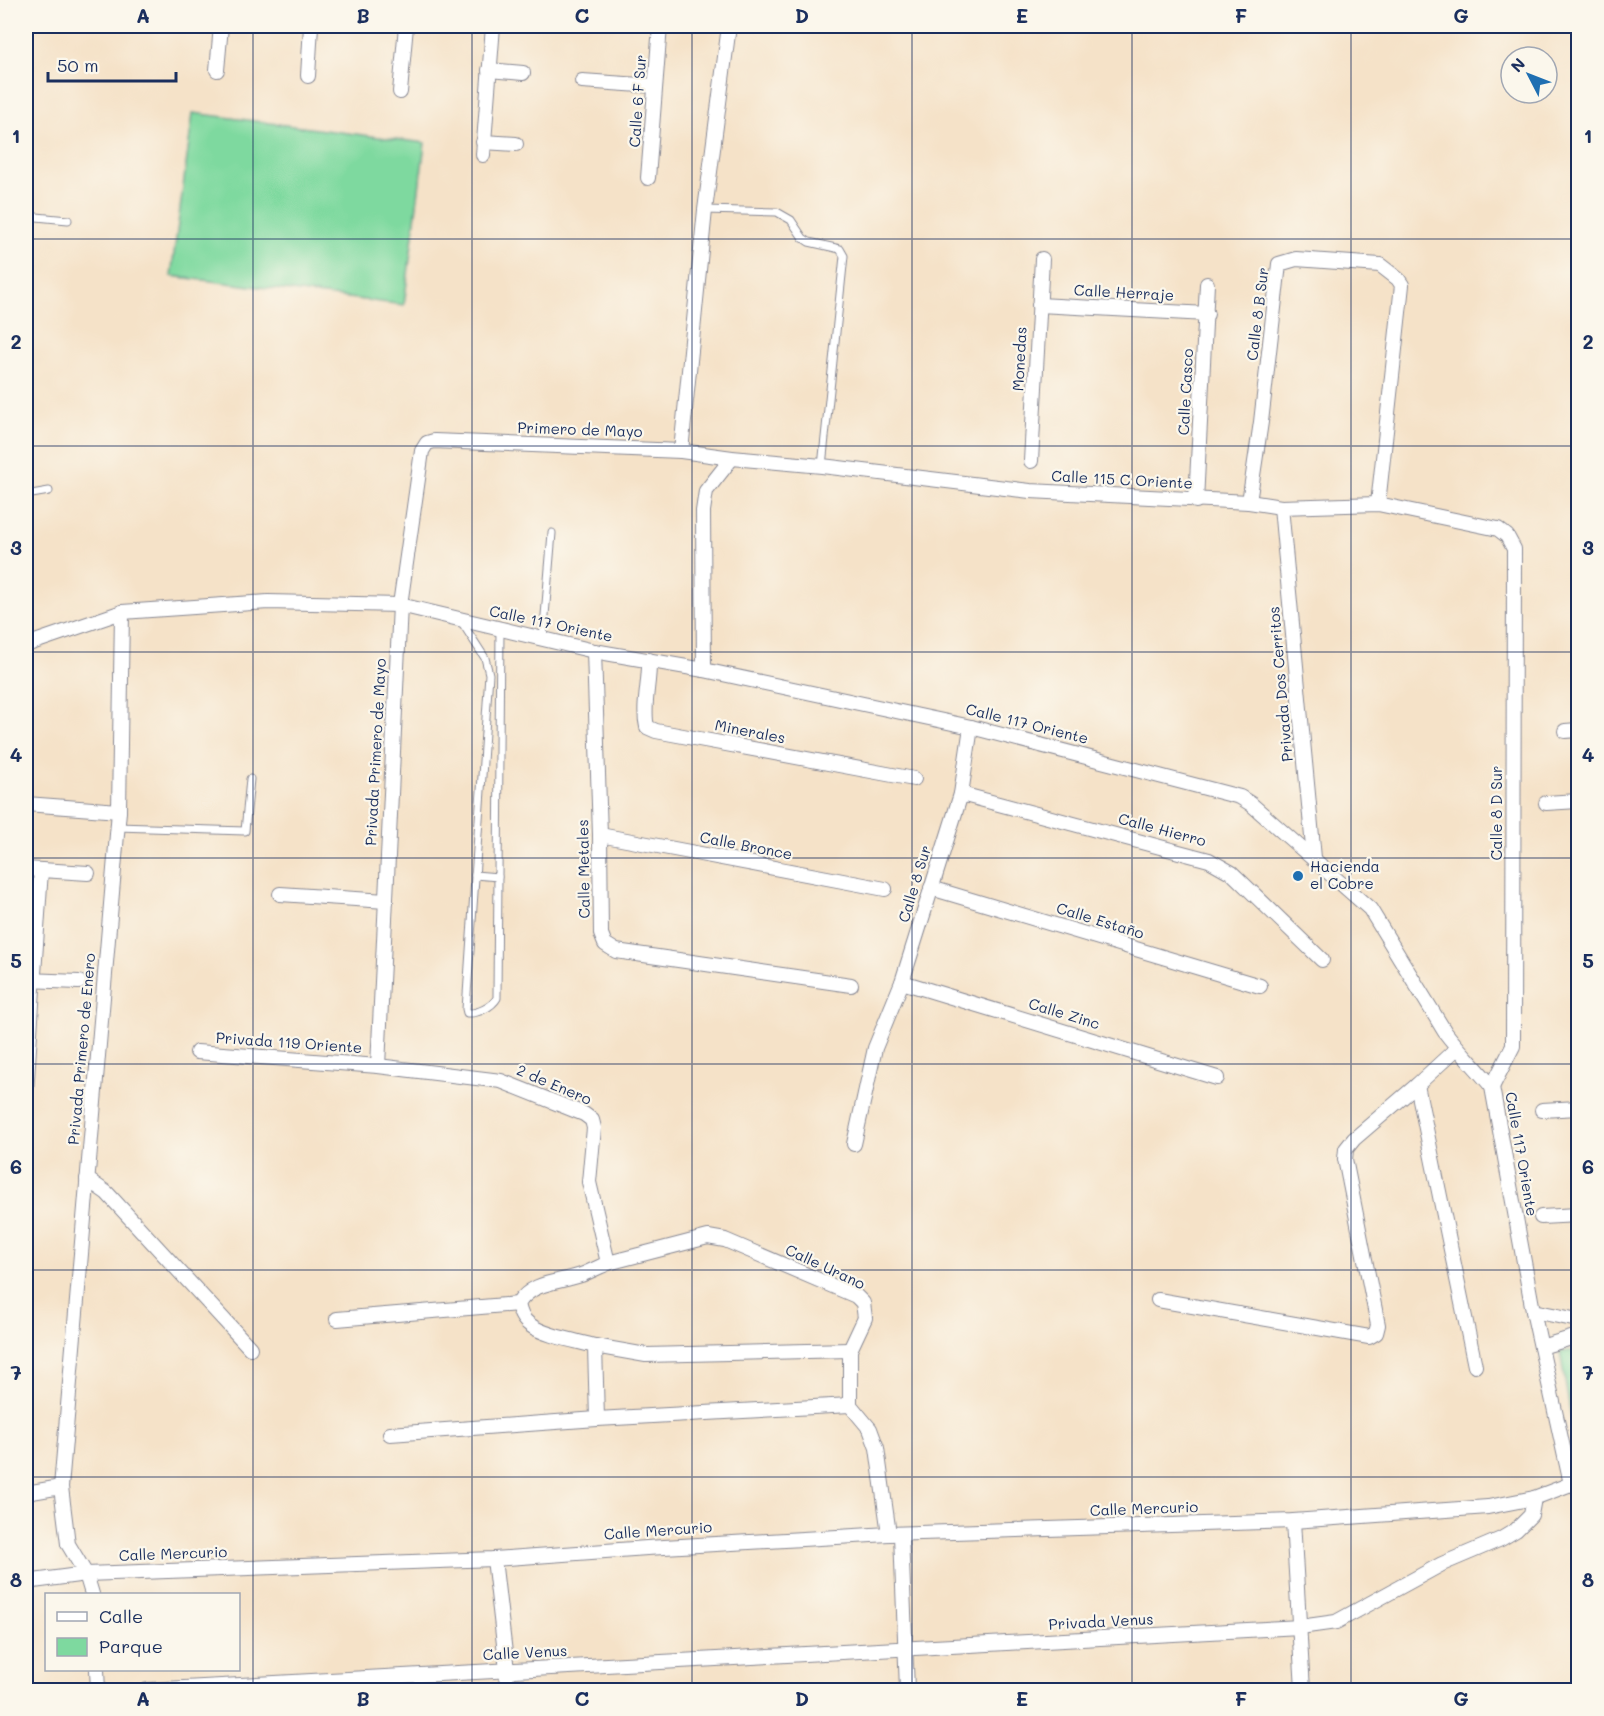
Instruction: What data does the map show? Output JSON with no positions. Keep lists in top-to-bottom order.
{
  "streets": {
    "street": [
      "Calle 6 F Sur",
      "Calle Herraje",
      "Calle 8 B Sur",
      "Monedas",
      "Calle Casco",
      "Primero de Mayo",
      "Calle 115 C Oriente",
      "Calle 117 Oriente",
      "Privada Dos Cerritos",
      "Minerales",
      "Privada Primero de Mayo",
      "Calle 8 D Sur",
      "Calle Hierro",
      "Calle Bronce",
      "Calle Metales",
      "Calle 8 Sur",
      "Calle Estaño",
      "Calle Zinc",
      "Privada 119 Oriente",
      "Privada Primero de Enero",
      "2 de Enero",
      "Calle Urano",
      "Calle Mercurio",
      "Privada Venus",
      "Calle Venus"
    ]
  },
  "crossings": [
    ["Calle Herraje", "Monedas"],
    ["Calle Herraje", "Calle Casco"],
    ["Calle 8 B Sur", "Calle 115 C Oriente"],
    ["Calle Casco", "Calle 115 C Oriente"],
    ["Primero de Mayo", "Calle 115 C Oriente"],
    ["Primero de Mayo", "Privada Primero de Mayo"],
    ["Calle 115 C Oriente", "Privada Dos Cerritos"],
    ["Calle 115 C Oriente", "Calle 8 D Sur"],
    ["Calle 117 Oriente", "Privada Dos Cerritos"],
    ["Calle 117 Oriente", "Minerales"],
    ["Calle 117 Oriente", "Privada Primero de Mayo"],
    ["Calle 117 Oriente", "Calle 8 D Sur"],
    ["Calle 117 Oriente", "Calle Metales"],
    ["Calle 117 Oriente", "Calle 8 Sur"],
    ["Calle 117 Oriente", "Privada Primero de Enero"],
    ["Calle 117 Oriente", "Calle Mercurio"],
    ["Privada Primero de Mayo", "Privada 119 Oriente"],
    ["Privada Primero de Mayo", "2 de Enero"],
    ["Calle Hierro", "Calle 8 Sur"],
    ["Calle Bronce", "Calle Metales"],
    ["Calle 8 Sur", "Calle Estaño"],
    ["Calle 8 Sur", "Calle Zinc"],
    ["Privada 119 Oriente", "2 de Enero"],
    ["Privada Primero de Enero", "Calle Mercurio"],
    ["2 de Enero", "Calle Urano"],
    ["Calle Mercurio", "Privada Venus"],
    ["Privada Venus", "Calle Venus"]
  ],
  "places": ["Hacienda el Cobre"],
  "legend": ["Calle", "Parque"],
  "scale_bar": "50 m",
  "north": "top left",
  "grid": {
    "columns": [
      "A",
      "B",
      "C",
      "D",
      "E",
      "F",
      "G"
    ],
    "rows": [
      "1",
      "2",
      "3",
      "4",
      "5",
      "6",
      "7",
      "8"
    ]
  }
}
